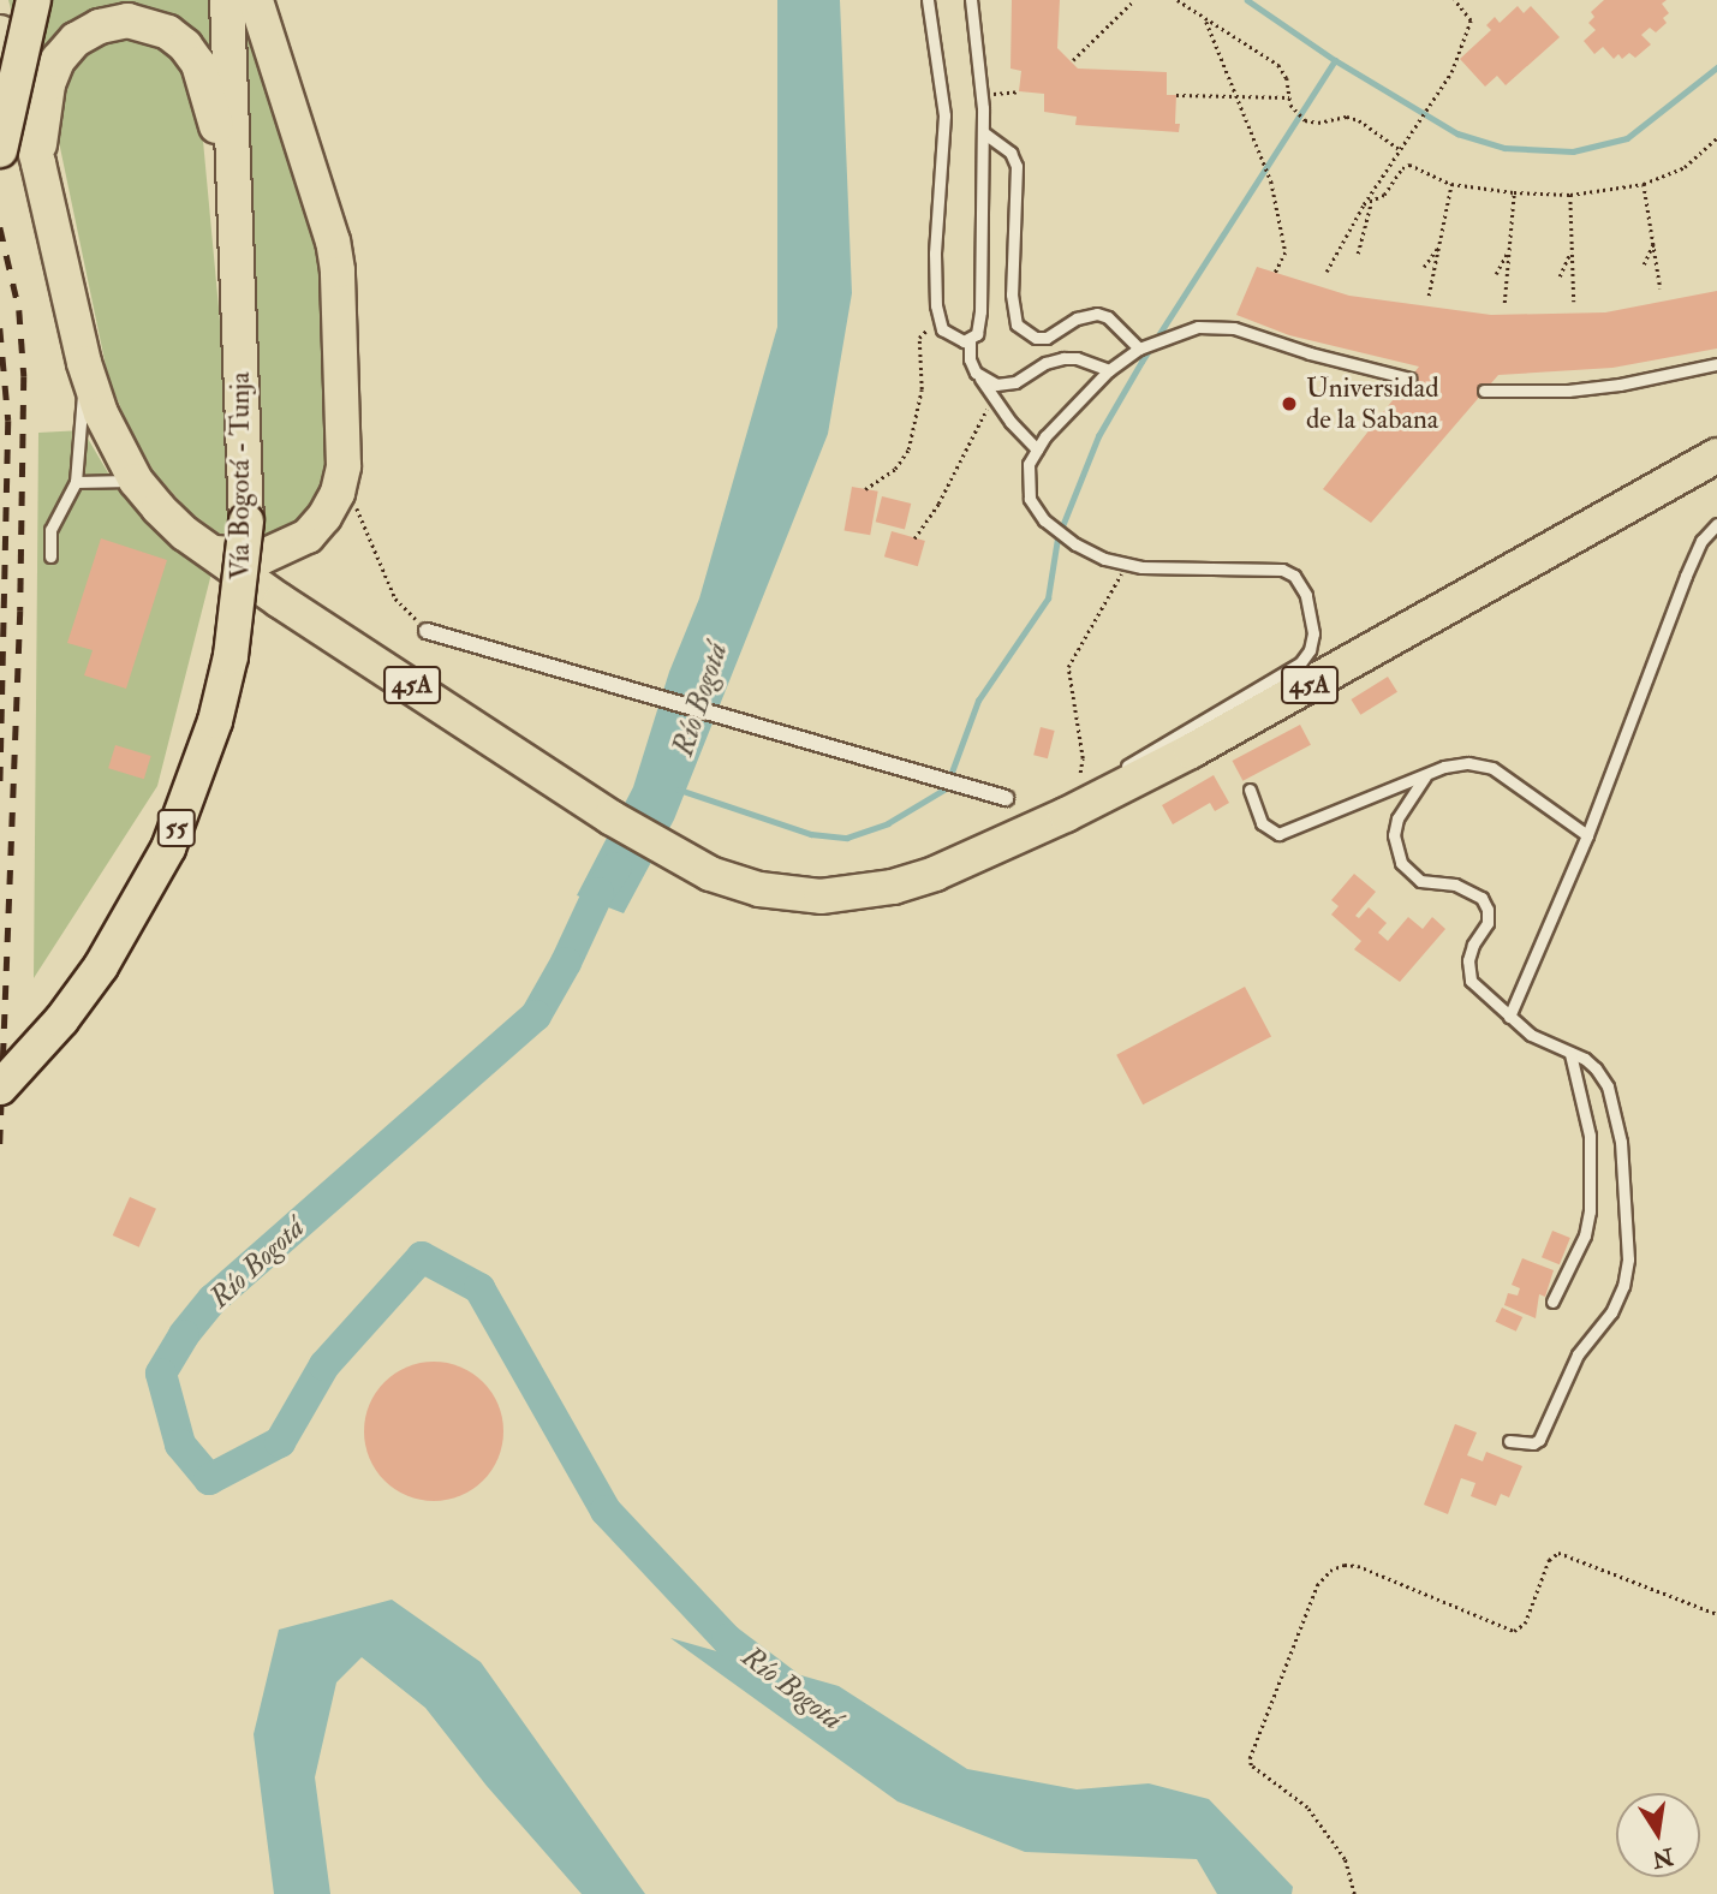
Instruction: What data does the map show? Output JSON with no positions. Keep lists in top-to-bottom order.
{
  "streets": {
    "highway": ["Vía Bogotá - Tunja", "45A", "55"]
  },
  "water": ["Río Bogotá"],
  "places": ["Universidad de la Sabana"],
  "north": "bottom"
}
